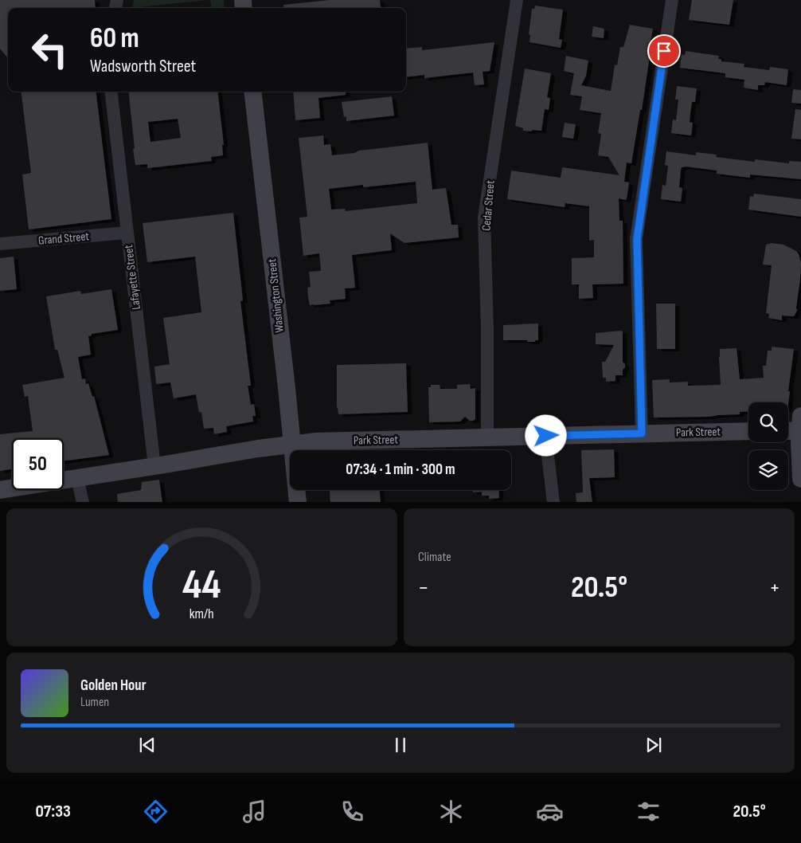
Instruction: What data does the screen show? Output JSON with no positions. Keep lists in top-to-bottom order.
{
  "streets": {
    "main road": ["Washington Street", "Park Street"],
    "street": ["Cedar Street", "Grand Street", "Lafayette Street"]
  },
  "crossings": [
    ["Cedar Street", "Park Street"],
    ["Grand Street", "Lafayette Street"],
    ["Lafayette Street", "Park Street"],
    ["Washington Street", "Park Street"]
  ],
  "page": {
    "turn": ["60 m", "Wadsworth Street"],
    "limit": "50",
    "trip": "07:34 · 1 min · 300 m",
    "tile": "Climate",
    "heat": ["−", "20.5°", "+"],
    "song": ["Golden Hour", "Lumen"],
    "tabs": ["07:33", "20.5°"],
    "gauge": ["44", "km/h"]
  }
}
